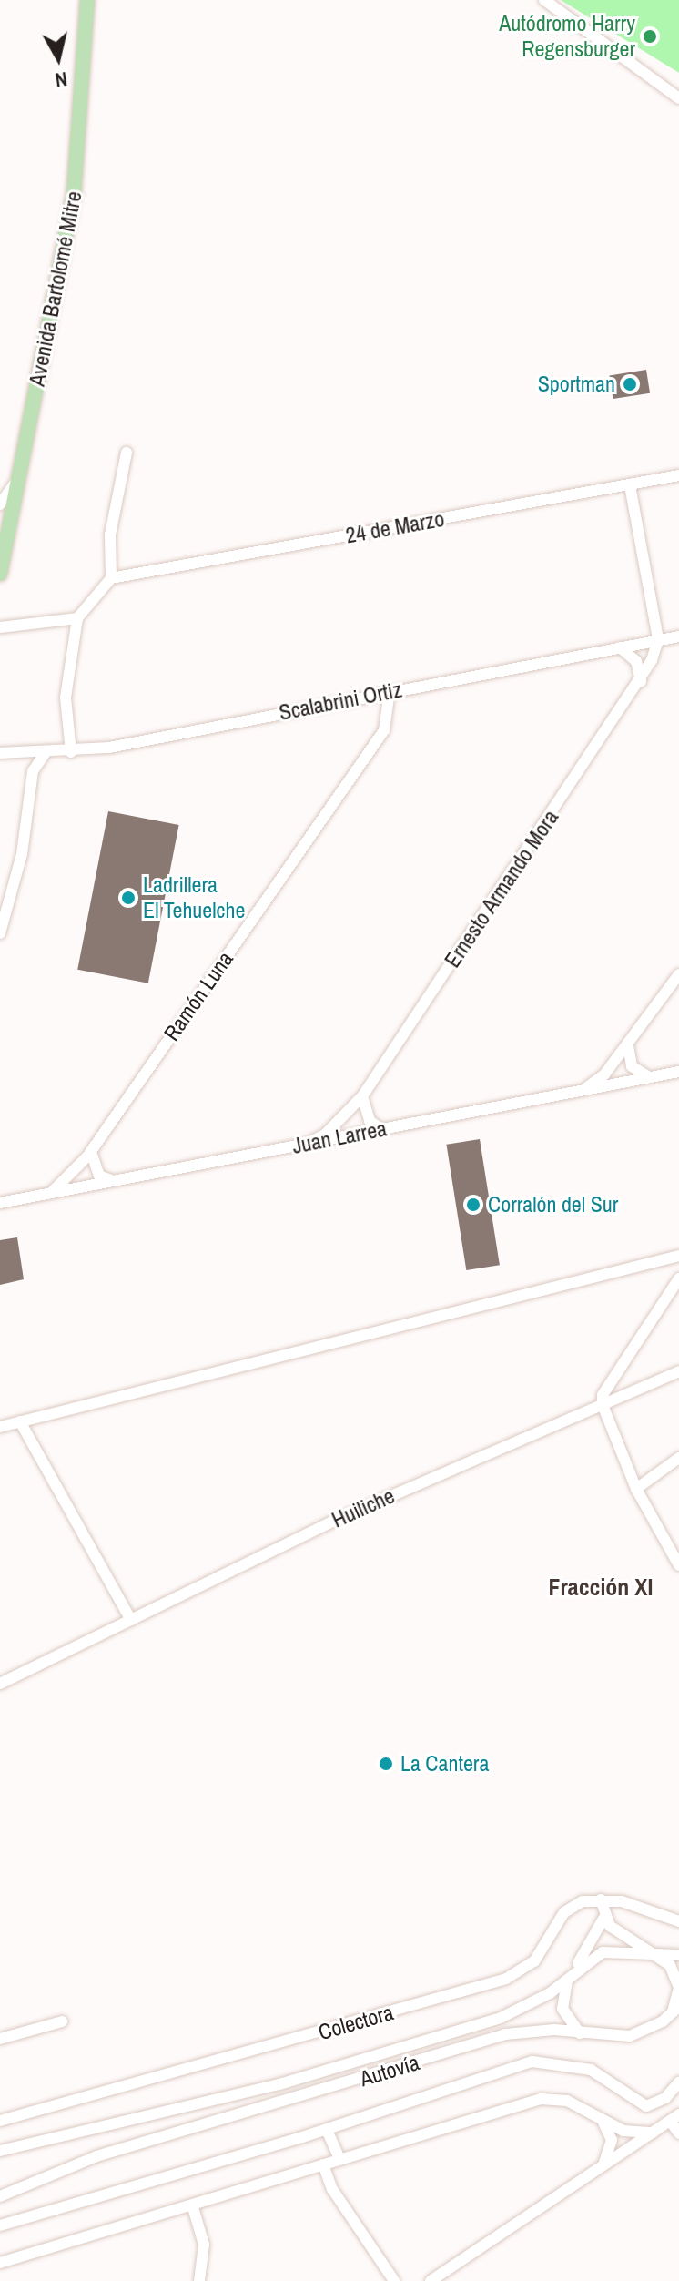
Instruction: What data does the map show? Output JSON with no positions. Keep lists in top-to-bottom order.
{
  "streets": {
    "main road": ["Avenida Bartolomé Mitre"],
    "street": [
      "24 de Marzo",
      "Scalabrini Ortiz",
      "Ernesto Armando Mora",
      "Ramón Luna",
      "Juan Larrea",
      "Huiliche",
      "Colectora",
      "Autovía"
    ]
  },
  "crossings": [
    ["Scalabrini Ortiz", "Ernesto Armando Mora"],
    ["Scalabrini Ortiz", "Ramón Luna"],
    ["Ernesto Armando Mora", "Juan Larrea"],
    ["Ramón Luna", "Juan Larrea"]
  ],
  "districts": ["Fracción XI"],
  "places": [
    "Autódromo Harry Regensburger",
    "Sportman",
    "Ladrillera El Tehuelche",
    "Corralón del Sur",
    "La Cantera"
  ],
  "north": "bottom"
}
